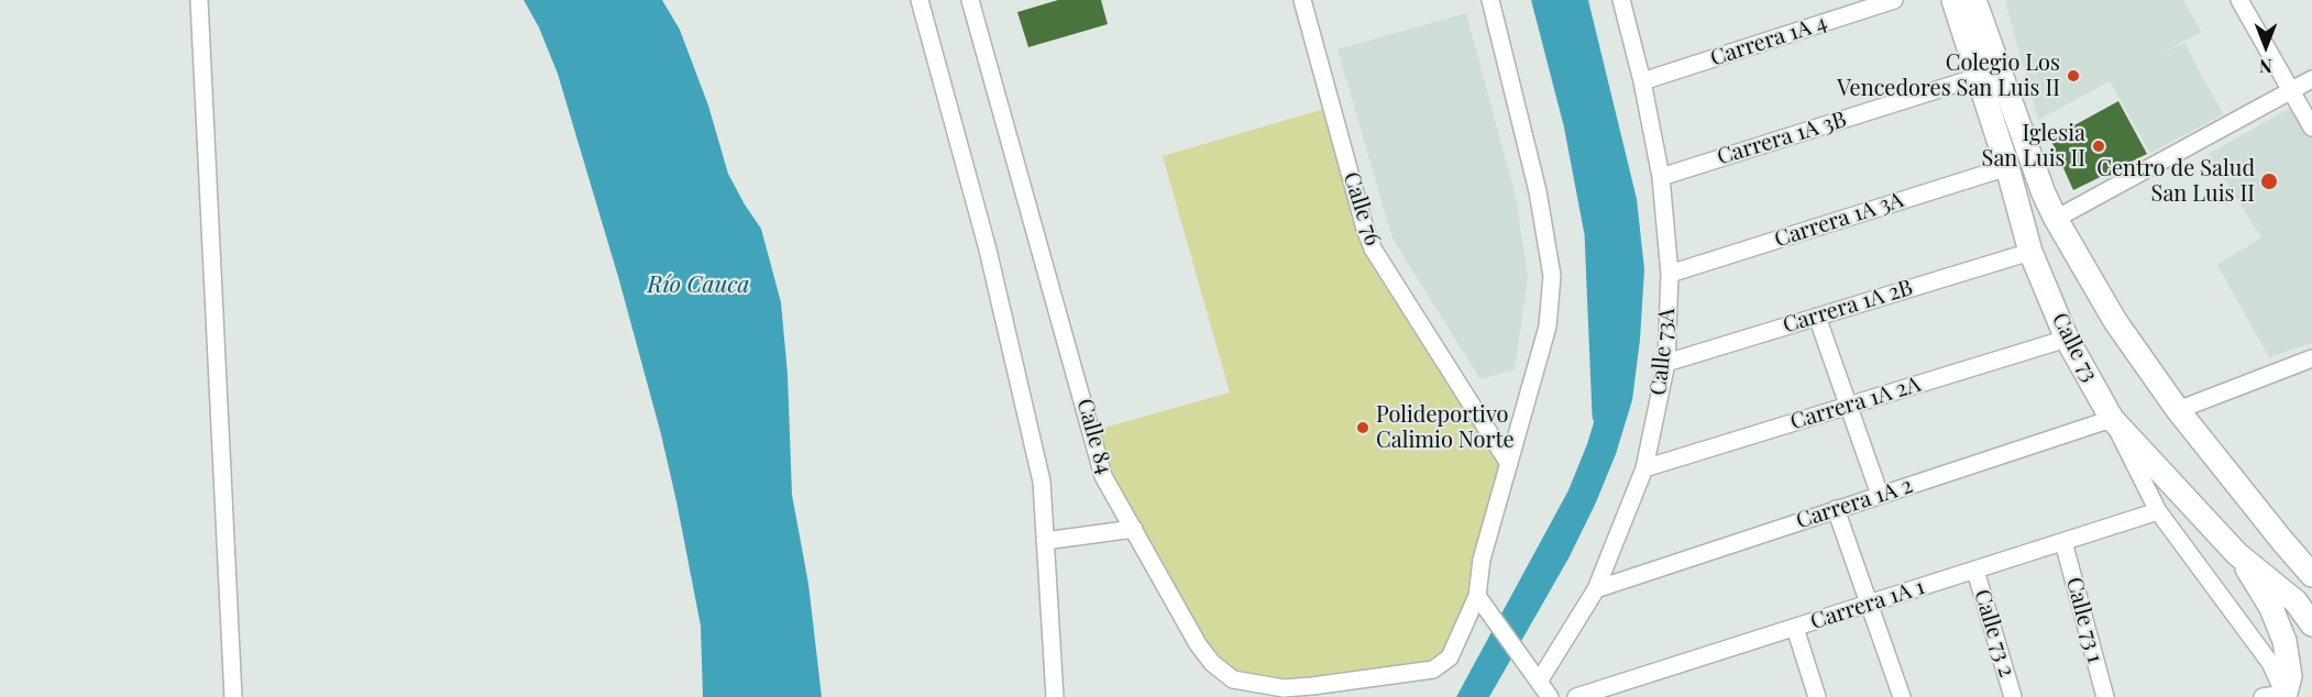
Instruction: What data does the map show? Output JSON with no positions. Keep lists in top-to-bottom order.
{
  "streets": {
    "main road": ["Calle 73"],
    "street": [
      "Carrera 1A 4",
      "Carrera 1A 3B",
      "Calle 76",
      "Carrera 1A 3A",
      "Carrera 1A 2B",
      "Calle 73A",
      "Carrera 1A 2A",
      "Calle 84",
      "Carrera 1A 2",
      "Carrera 1A 1",
      "Calle 73 1",
      "Calle 73 2"
    ]
  },
  "crossings": [
    ["Carrera 1A 4", "Calle 73A"],
    ["Carrera 1A 3B", "Calle 73"],
    ["Carrera 1A 3B", "Calle 73A"],
    ["Carrera 1A 3A", "Calle 73"],
    ["Carrera 1A 3A", "Calle 73A"],
    ["Carrera 1A 2B", "Calle 73"],
    ["Carrera 1A 2B", "Calle 73A"],
    ["Calle 73", "Carrera 1A 2A"],
    ["Calle 73", "Carrera 1A 2"],
    ["Calle 73A", "Carrera 1A 2A"],
    ["Calle 73A", "Carrera 1A 2"],
    ["Carrera 1A 1", "Calle 73 1"],
    ["Carrera 1A 1", "Calle 73 2"]
  ],
  "water": ["Río Cauca"],
  "places": [
    "Colegio Los Vencedores San Luis II",
    "Iglesia San Luis II",
    "Centro de Salud San Luis II",
    "Polideportivo Calimio Norte"
  ],
  "north": "bottom"
}
